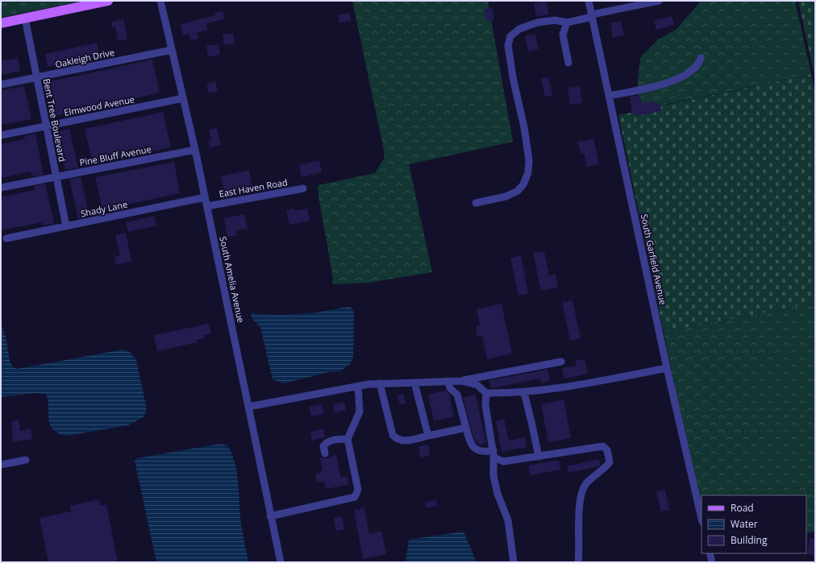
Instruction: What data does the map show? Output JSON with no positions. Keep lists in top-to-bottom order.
{
  "streets": {
    "street": [
      "Oakleigh Drive",
      "Elmwood Avenue",
      "Bent Tree Boulevard",
      "Pine Bluff Avenue",
      "East Haven Road",
      "Shady Lane",
      "South Garfield Avenue",
      "South Amelia Avenue"
    ]
  },
  "crossings": [
    ["Oakleigh Drive", "Bent Tree Boulevard"],
    ["Oakleigh Drive", "South Amelia Avenue"],
    ["Elmwood Avenue", "Bent Tree Boulevard"],
    ["Elmwood Avenue", "South Amelia Avenue"],
    ["Bent Tree Boulevard", "Pine Bluff Avenue"],
    ["Bent Tree Boulevard", "Shady Lane"],
    ["Pine Bluff Avenue", "South Amelia Avenue"],
    ["East Haven Road", "South Amelia Avenue"],
    ["Shady Lane", "South Amelia Avenue"]
  ],
  "legend": ["Road", "Water", "Building"]
}
